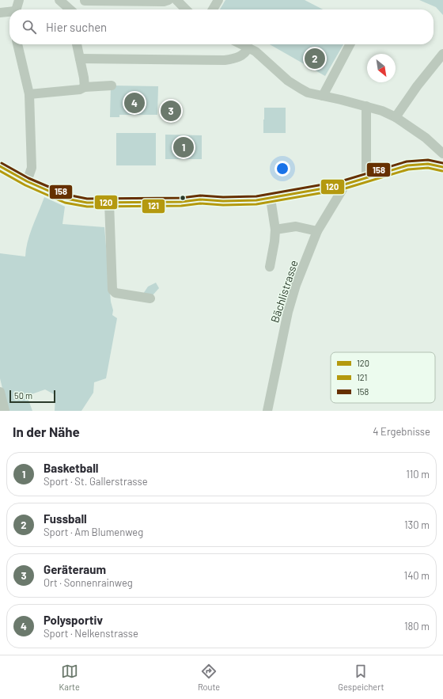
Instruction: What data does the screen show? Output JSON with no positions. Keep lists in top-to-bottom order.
{
  "streets": {
    "street": ["Bächlistrasse"]
  },
  "lines": ["transit line 158", "transit line 120", "transit line 121"],
  "legend": ["120", "121", "158"],
  "scale_bar": "50 m",
  "north": "bottom right",
  "page": {
    "search": "Hier suchen",
    "pins": [
      "2",
      "4",
      "3",
      "1"
    ],
    "scale": "50 m",
    "heading": ["In der Nähe", "4 Ergebnisse"],
    "list": [
      {
        "mark": "1",
        "name": "Basketball",
        "note": "Sport · St. Gallerstrasse",
        "value": "110 m"
      },
      {
        "mark": "2",
        "name": "Fussball",
        "note": "Sport · Am Blumenweg",
        "value": "130 m"
      },
      {
        "mark": "3",
        "name": "Geräteraum",
        "note": "Ort · Sonnenrainweg",
        "value": "140 m"
      },
      {
        "mark": "4",
        "name": "Polysportiv",
        "note": "Sport · Nelkenstrasse",
        "value": "180 m"
      }
    ],
    "nav": ["Karte", "Route", "Gespeichert"]
  }
}
